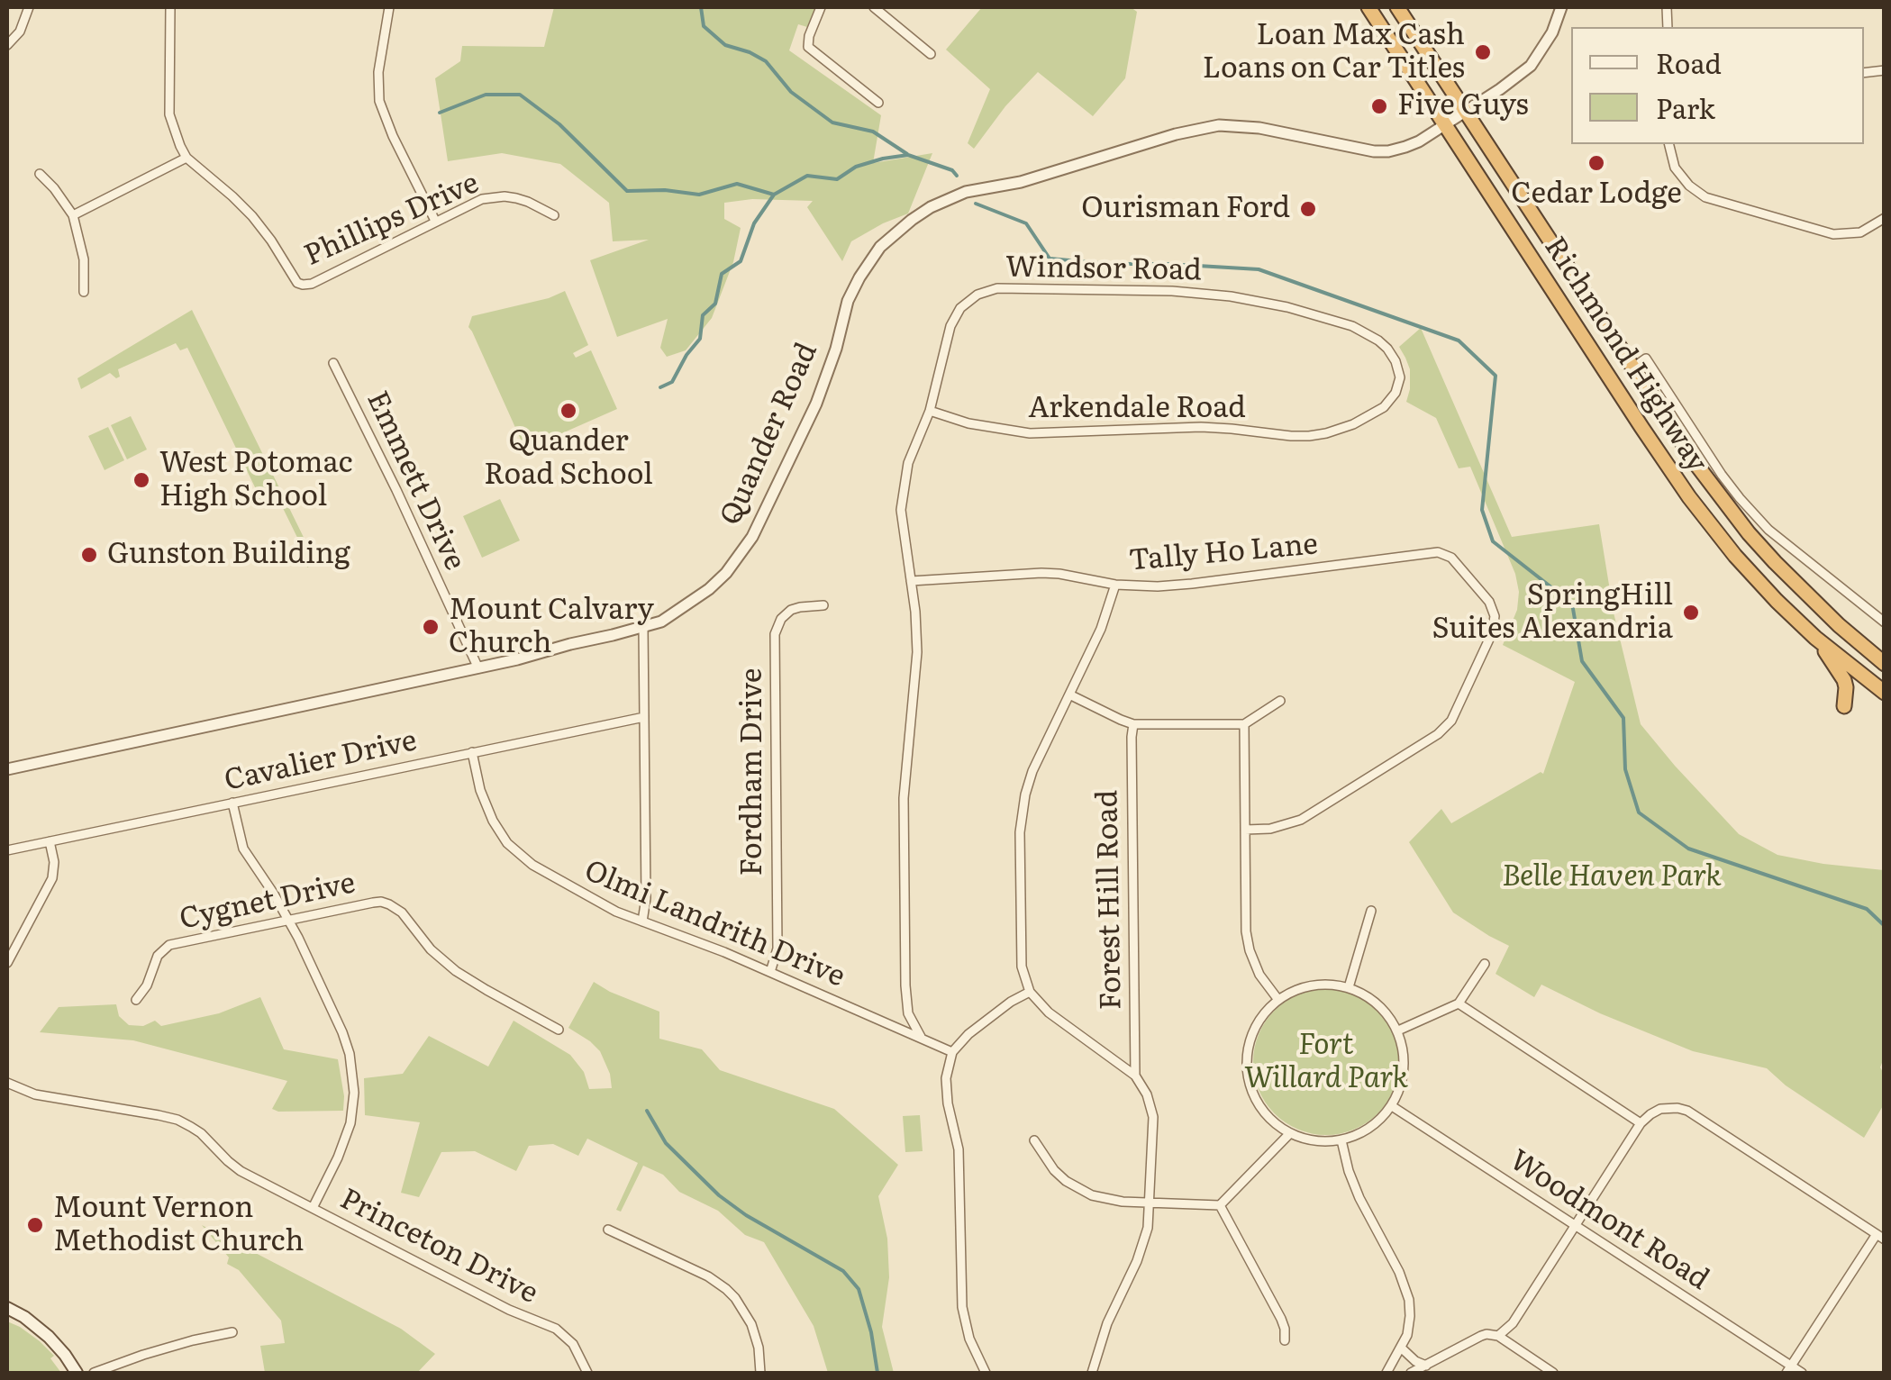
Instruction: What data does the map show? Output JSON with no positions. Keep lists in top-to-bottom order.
{
  "streets": {
    "highway": ["Richmond Highway"],
    "street": [
      "Phillips Drive",
      "Windsor Road",
      "Arkendale Road",
      "Quander Road",
      "Emmett Drive",
      "Tally Ho Lane",
      "Cavalier Drive",
      "Fordham Drive",
      "Forest Hill Road",
      "Cygnet Drive",
      "Olmi Landrith Drive",
      "Woodmont Road",
      "Princeton Drive"
    ]
  },
  "crossings": [
    ["Windsor Road", "Arkendale Road"],
    ["Windsor Road", "Tally Ho Lane"],
    ["Windsor Road", "Olmi Landrith Drive"],
    ["Richmond Highway", "Quander Road"],
    ["Quander Road", "Emmett Drive"],
    ["Cavalier Drive", "Olmi Landrith Drive"],
    ["Fordham Drive", "Olmi Landrith Drive"]
  ],
  "parks": ["Belle Haven Park", "Fort Willard Park"],
  "places": [
    "Loan Max Cash Loans on Car Titles",
    "Five Guys",
    "Cedar Lodge",
    "Ourisman Ford",
    "Quander Road School",
    "West Potomac High School",
    "Gunston Building",
    "SpringHill Suites Alexandria",
    "Mount Calvary Church",
    "Mount Vernon Methodist Church"
  ],
  "legend": ["Road", "Park"]
}
